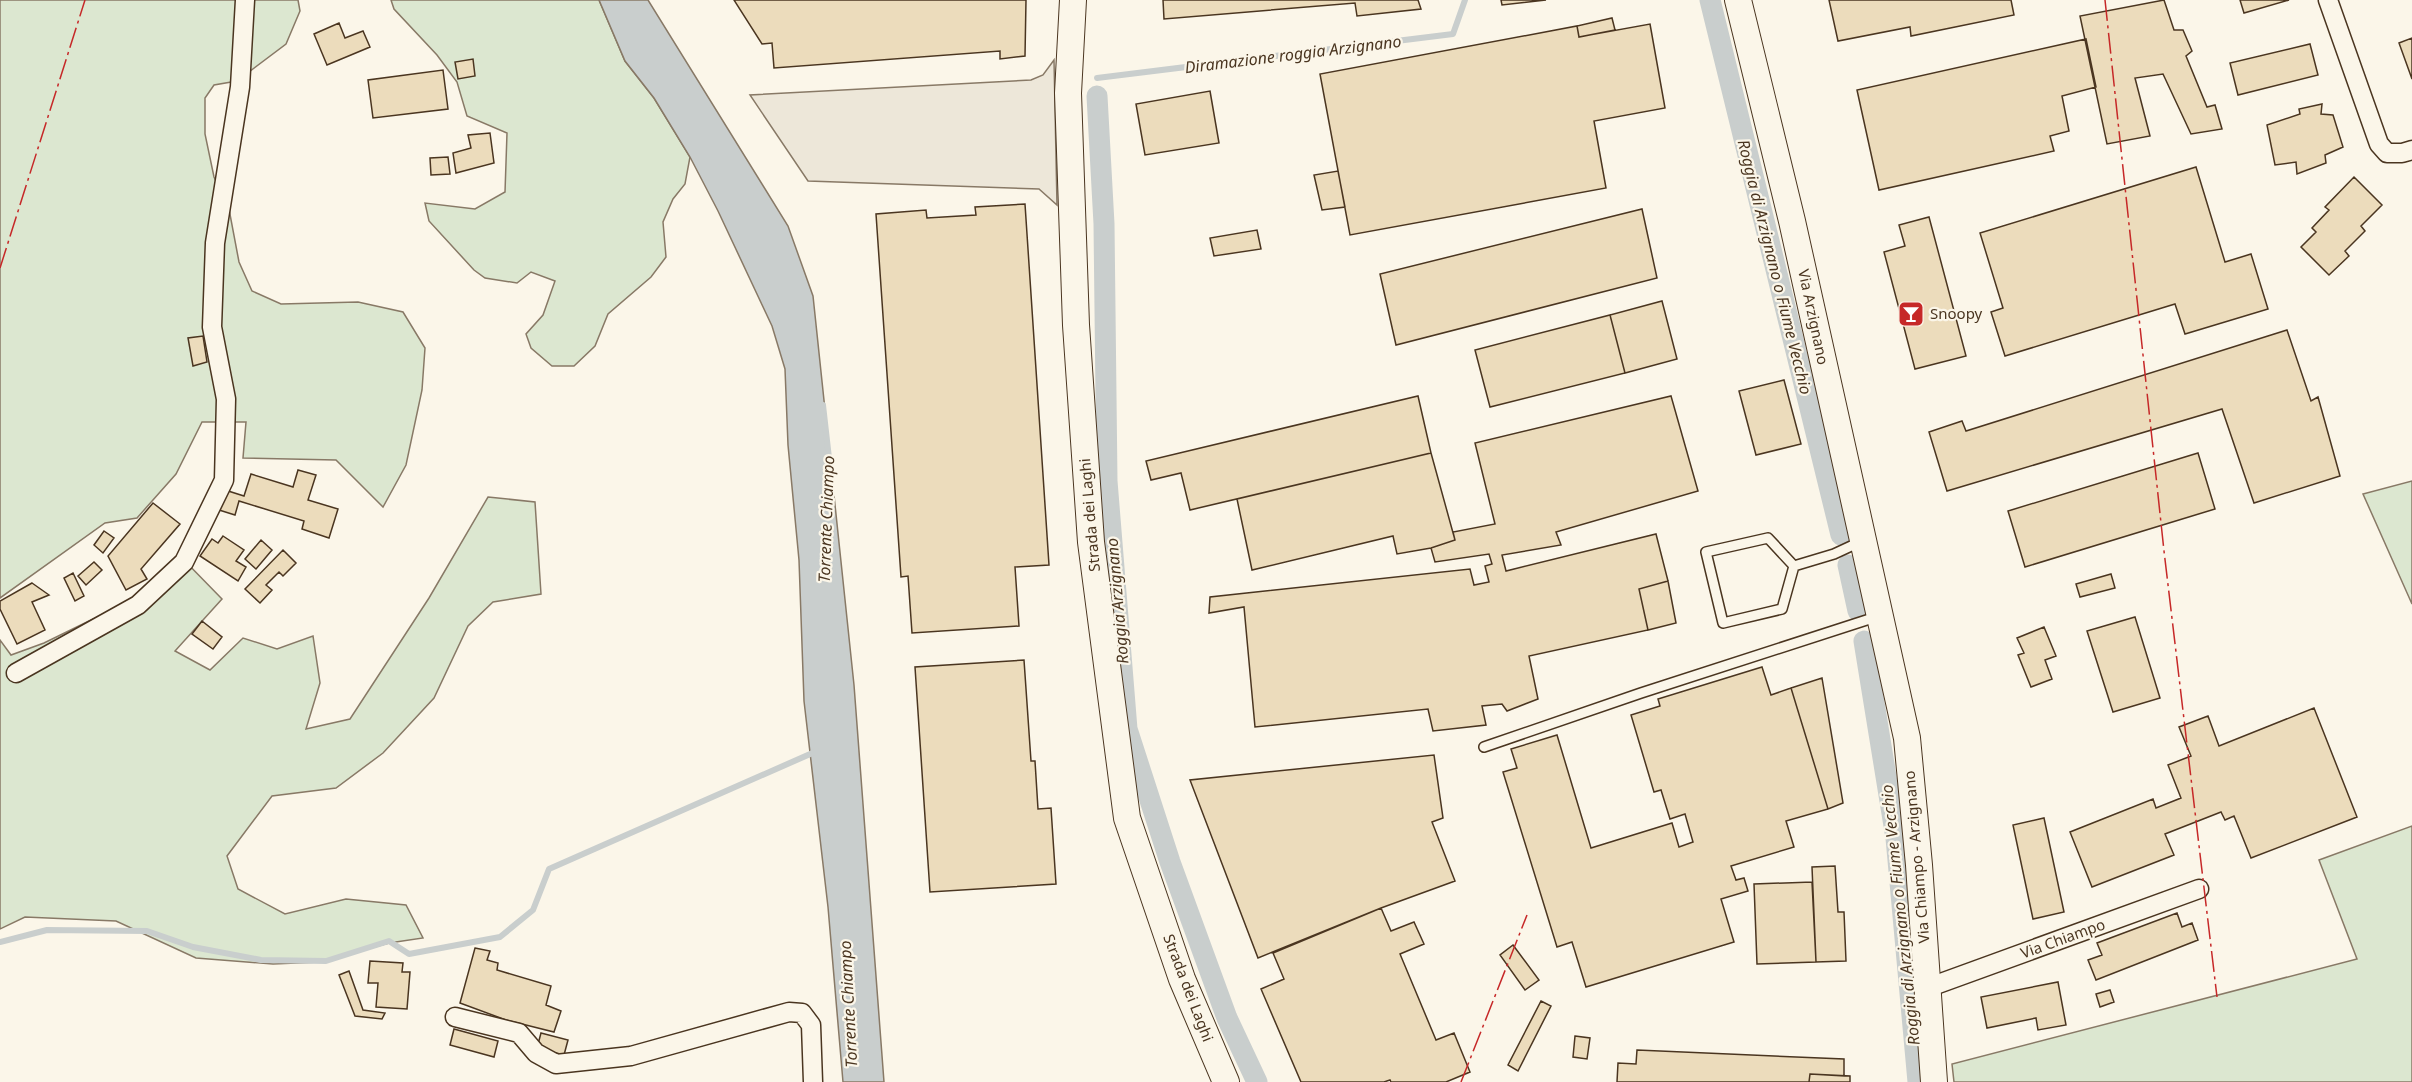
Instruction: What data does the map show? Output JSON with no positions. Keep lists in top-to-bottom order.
{
  "streets": {
    "street": [
      "Via Arzignano",
      "Strada dei Laghi",
      "Via Chiampo - Arzignano",
      "Via Chiampo"
    ]
  },
  "crossings": [
    ["Via Arzignano", "Via Chiampo - Arzignano"],
    ["Via Chiampo - Arzignano", "Via Chiampo"]
  ],
  "water": [
    "Diramazione roggia Arzignano",
    "Roggia di Arzignano o Fiume Vecchio",
    "Torrente Chiampo",
    "Roggia Arzignano"
  ],
  "places": {
    "bar": ["Snoopy"]
  }
}
